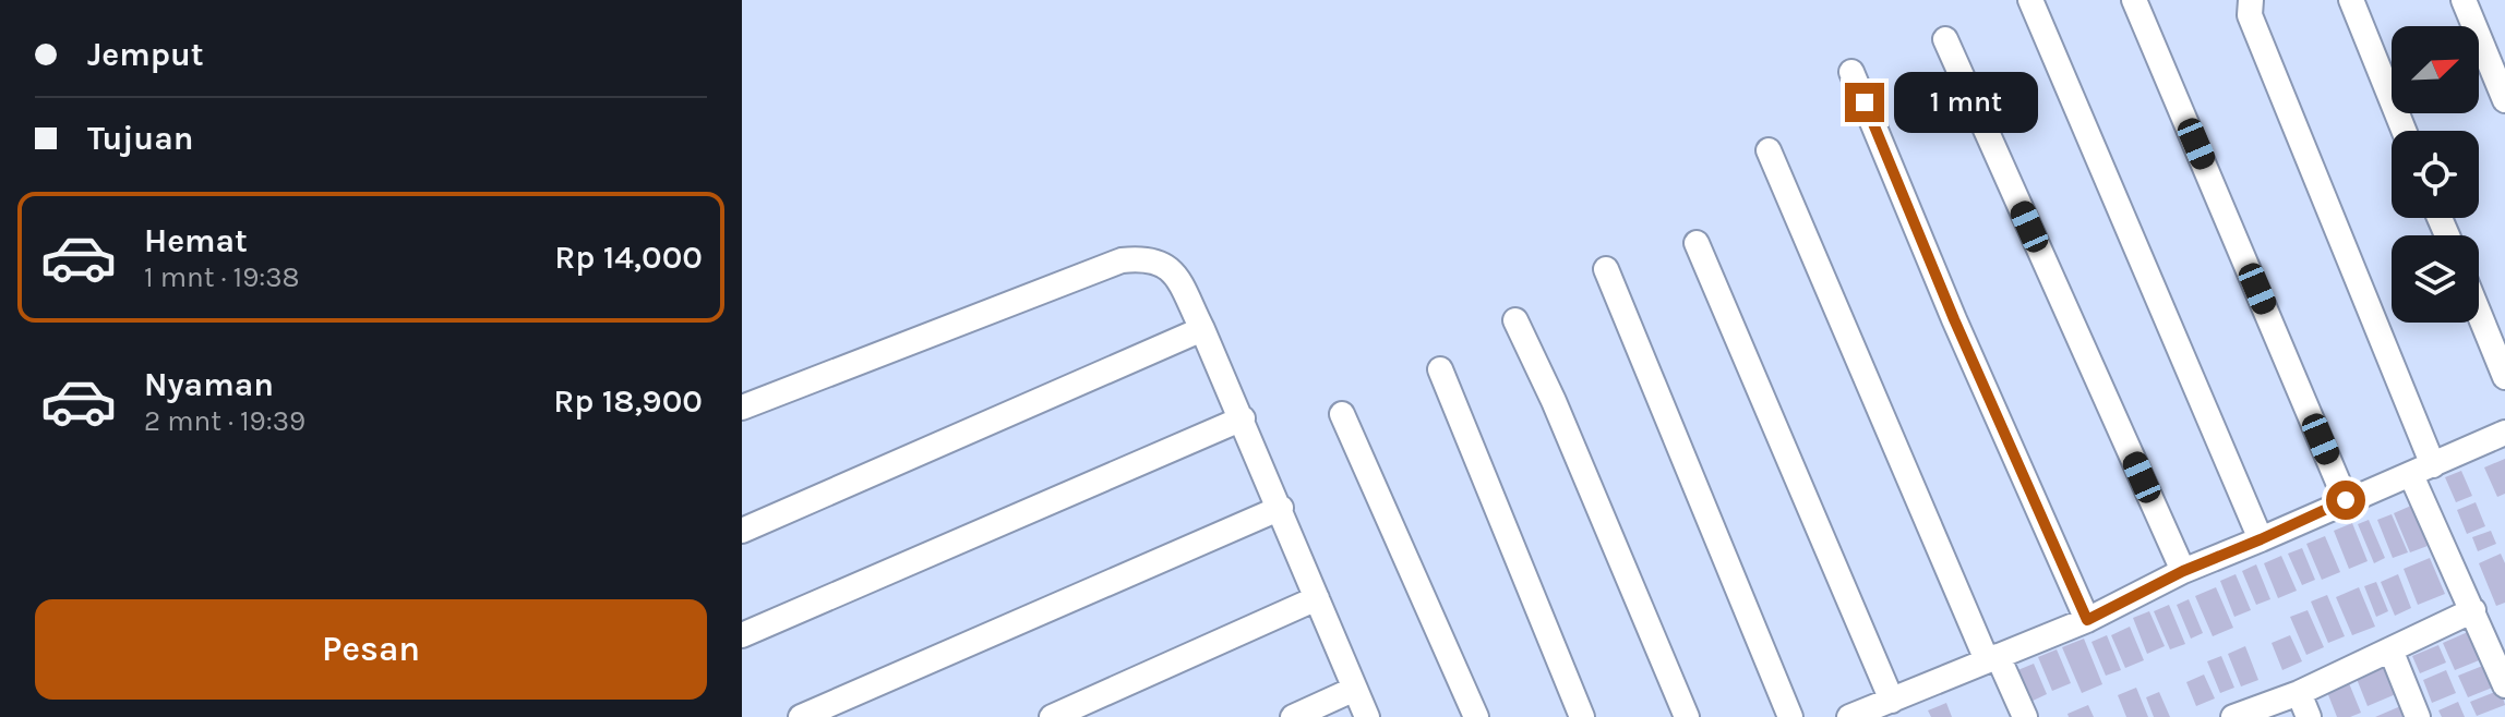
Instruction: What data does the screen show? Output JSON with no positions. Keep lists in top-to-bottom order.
{
  "north": "top right",
  "page": {
    "banner": ["Jemput", "Tujuan"],
    "bubble": "1 mnt",
    "list": [
      {
        "name": "Hemat",
        "note": "1 mnt · 19:38",
        "value": "Rp 14,000"
      },
      {
        "name": "Nyaman",
        "note": "2 mnt · 19:39",
        "value": "Rp 18,900"
      }
    ],
    "buttons": "Pesan"
  }
}
